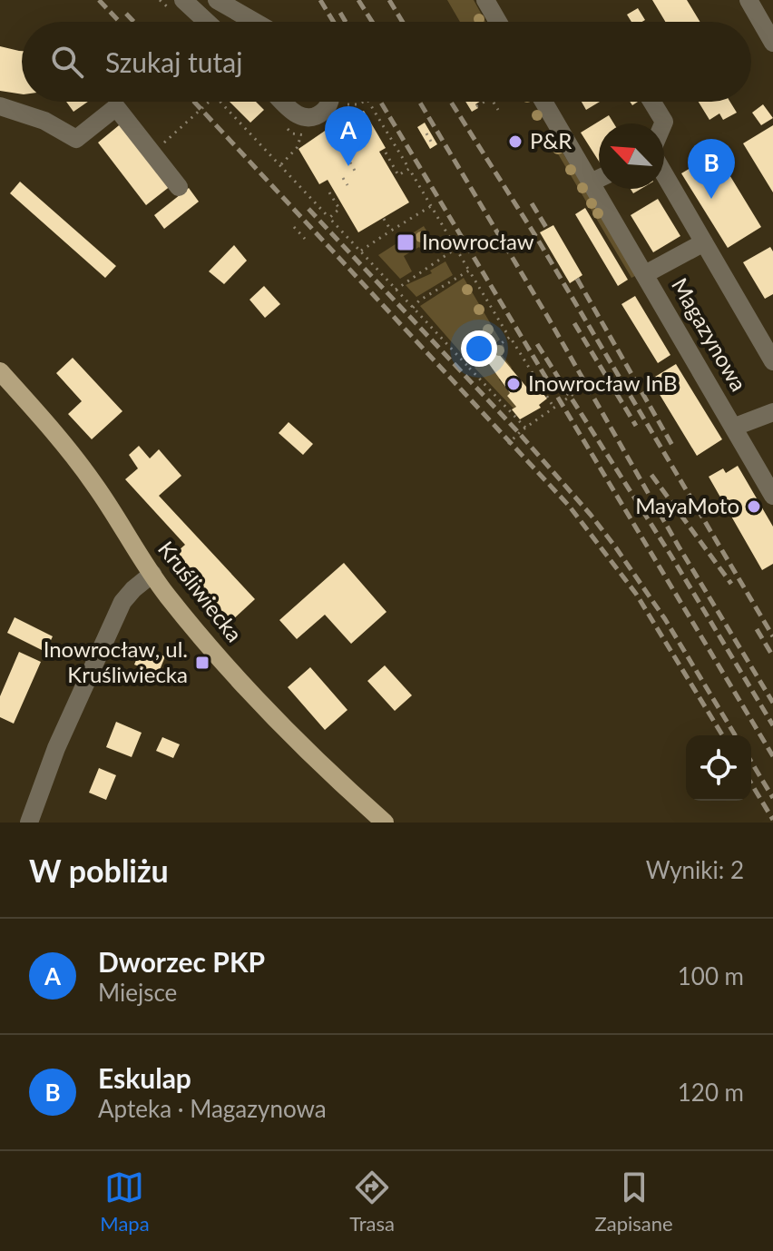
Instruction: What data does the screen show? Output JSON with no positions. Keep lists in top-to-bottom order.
{
  "streets": {
    "main road": ["Kruśliwiecka"],
    "street": ["Magazynowa"]
  },
  "places": {
    "other": ["P&R", "Inowrocław InB", "MayaMoto"],
    "transit": ["Inowrocław", "Inowrocław, ul. Kruśliwiecka"]
  },
  "north": "top left",
  "page": {
    "search": "Szukaj tutaj",
    "pins": ["A", "B"],
    "heading": ["W pobliżu", "Wyniki: 2"],
    "list": [
      {
        "mark": "A",
        "name": "Dworzec PKP",
        "note": "Miejsce",
        "value": "100 m"
      },
      {
        "mark": "B",
        "name": "Eskulap",
        "note": "Apteka · Magazynowa",
        "value": "120 m"
      }
    ],
    "nav": ["Mapa", "Trasa", "Zapisane"]
  }
}
